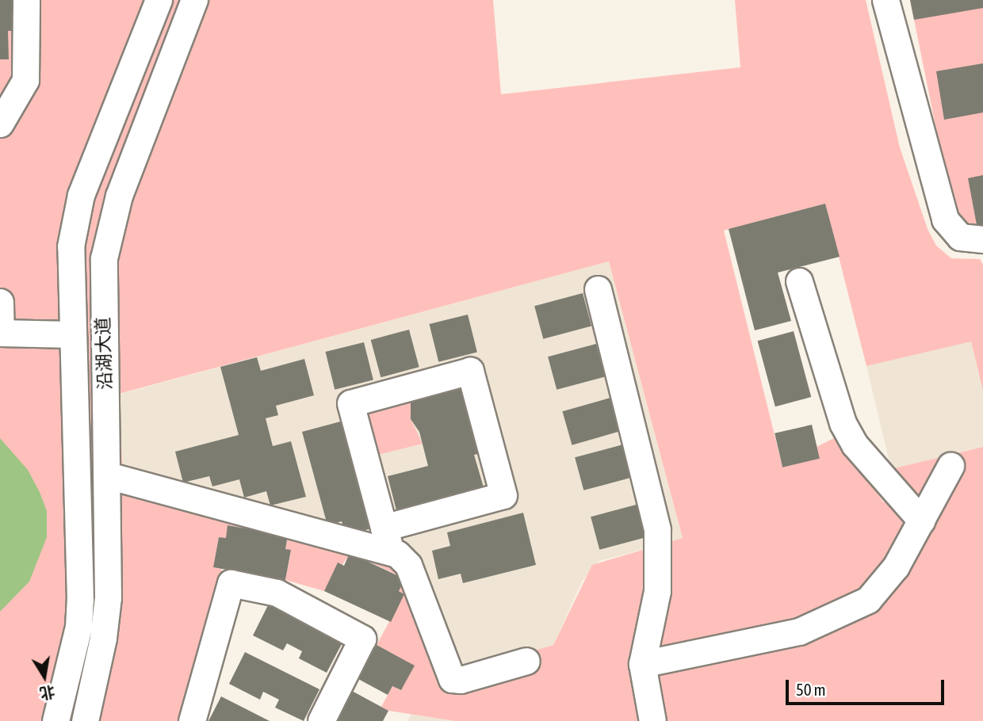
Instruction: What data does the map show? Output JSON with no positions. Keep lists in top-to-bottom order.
{
  "streets": {
    "street": ["沿湖大道"]
  },
  "scale_bar": "50 m",
  "north": "bottom"
}
